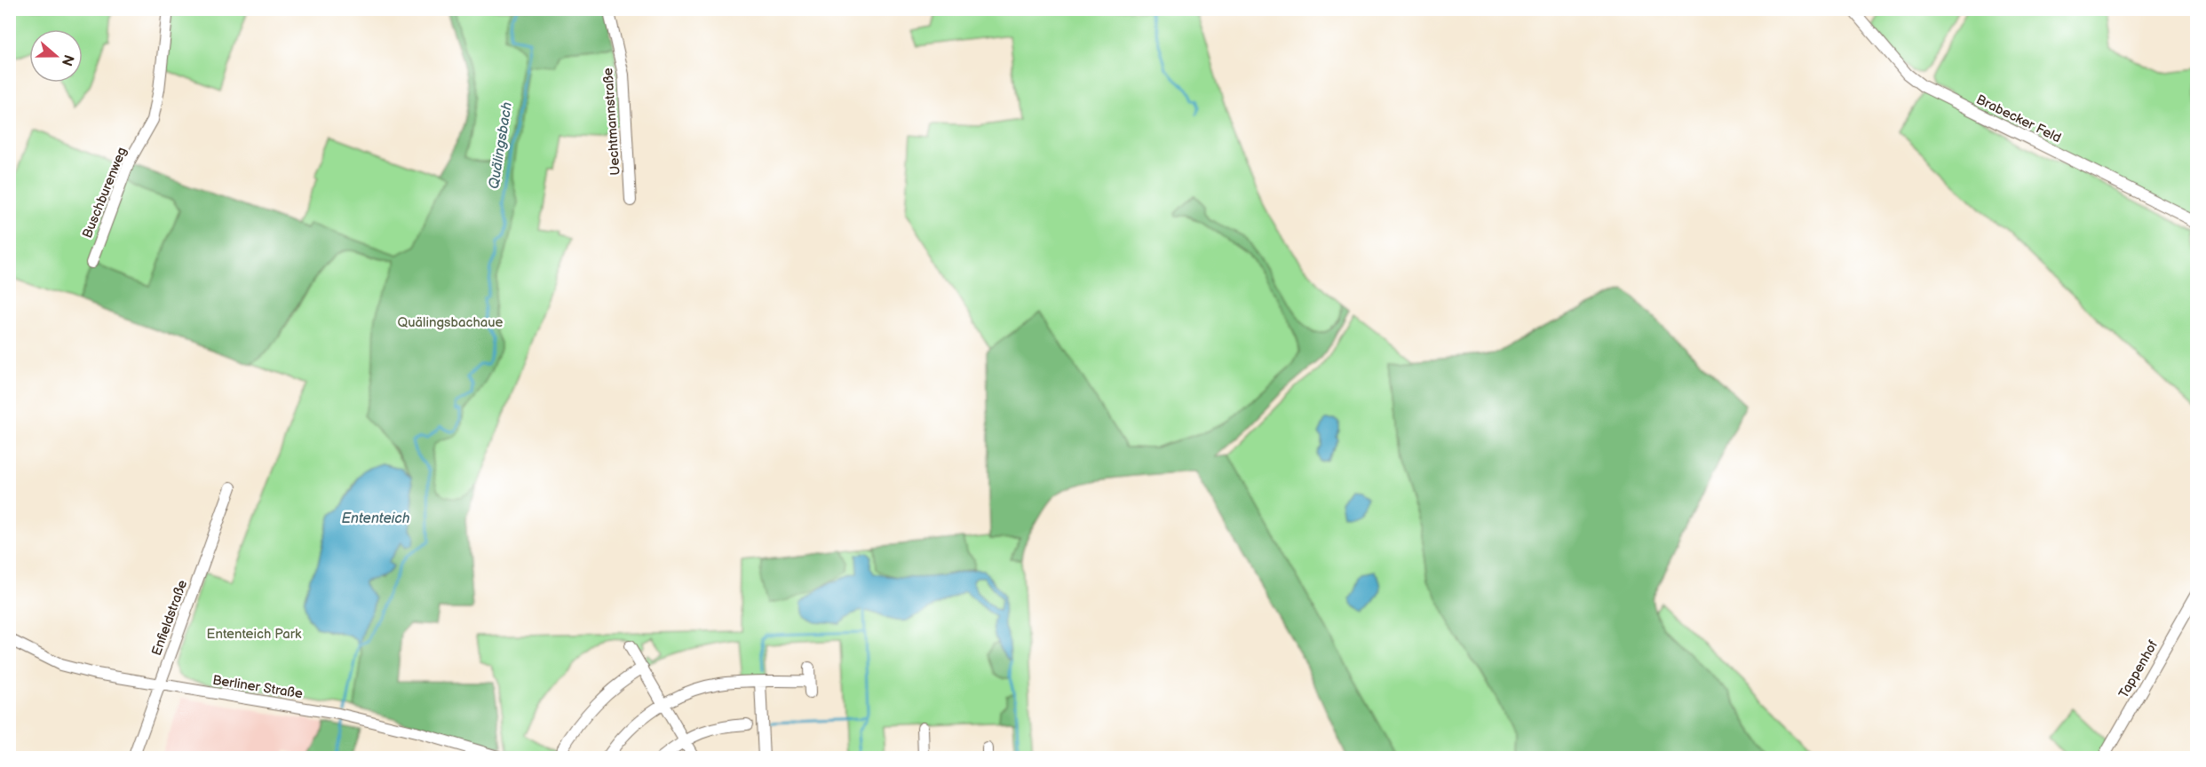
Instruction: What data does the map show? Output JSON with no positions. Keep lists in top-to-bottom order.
{
  "streets": {
    "street": [
      "Brabecker Feld",
      "Uechtmannstraße",
      "Buschburenweg",
      "Enfieldstraße",
      "Tappenhof",
      "Berliner Straße"
    ]
  },
  "crossings": [
    ["Enfieldstraße", "Berliner Straße"]
  ],
  "water": ["Quälingsbach", "Ententeich"],
  "parks": ["Quälingsbachaue", "Ententeich Park"],
  "north": "right"
}
